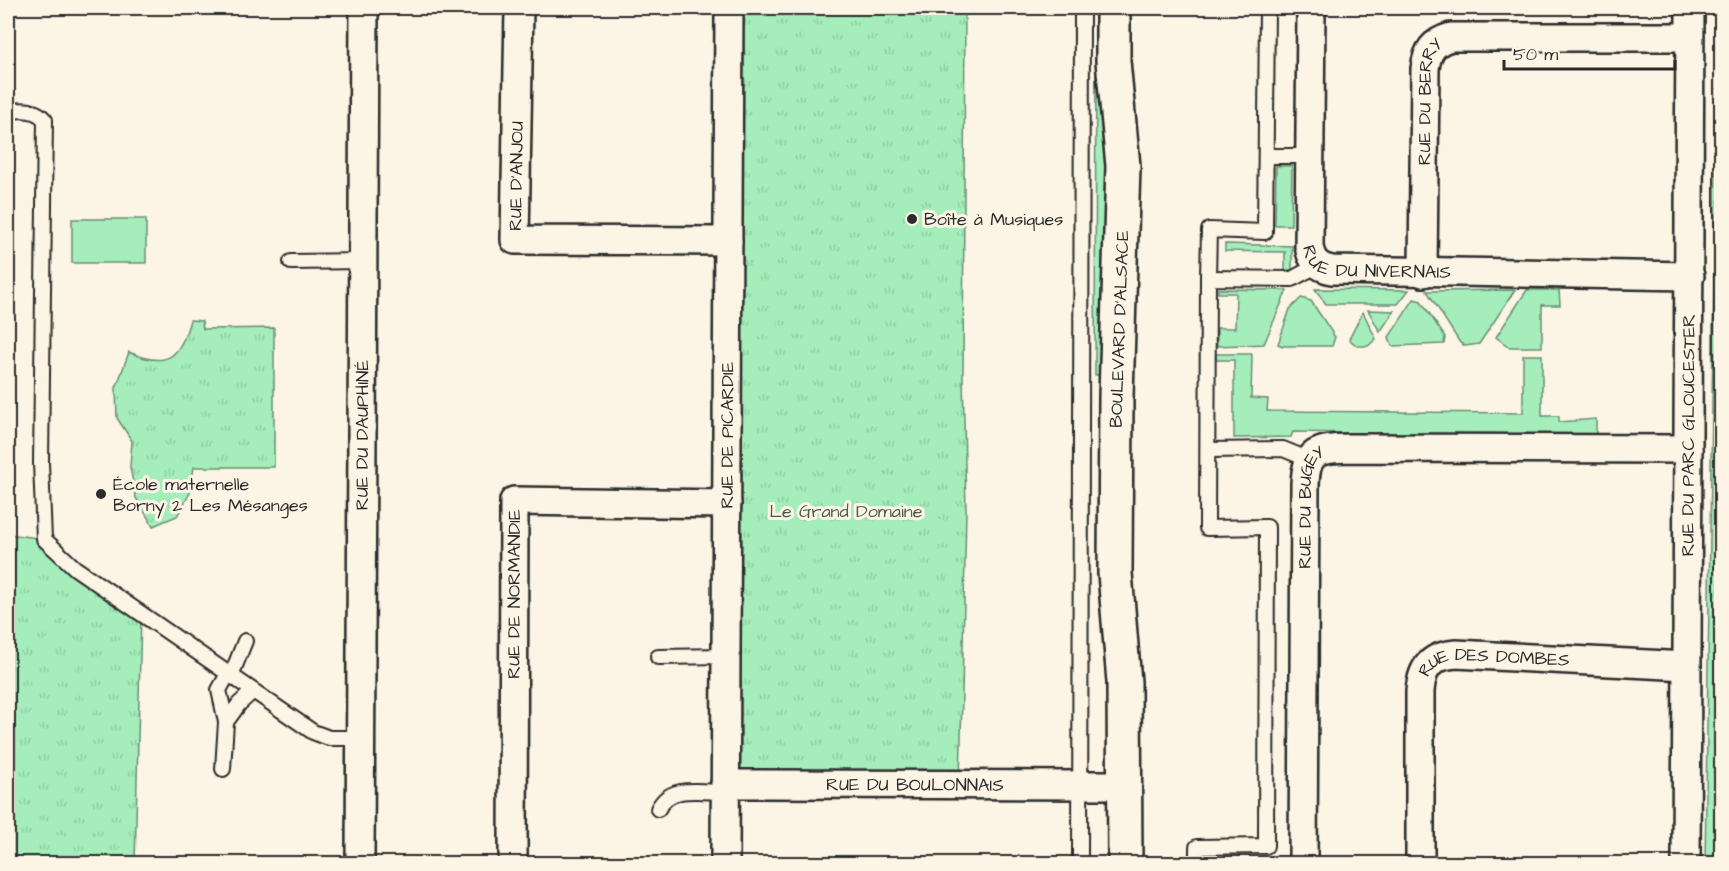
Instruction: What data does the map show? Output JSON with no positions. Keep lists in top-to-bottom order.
{
  "streets": {
    "street": [
      "RUE DU BERRY",
      "RUE D'ANJOU",
      "RUE DU NIVERNAIS",
      "BOULEVARD D'ALSACE",
      "RUE DU DAUPHINÉ",
      "RUE DE PICARDIE",
      "RUE DU PARC GLOUCESTER",
      "RUE DU BUGEY",
      "RUE DE NORMANDIE",
      "RUE DES DOMBES",
      "RUE DU BOULONNAIS"
    ]
  },
  "crossings": [
    ["RUE DU BERRY", "RUE DU NIVERNAIS"],
    ["RUE DU BERRY", "RUE DU PARC GLOUCESTER"],
    ["RUE D'ANJOU", "RUE DE PICARDIE"],
    ["RUE DU NIVERNAIS", "RUE DU PARC GLOUCESTER"],
    ["BOULEVARD D'ALSACE", "RUE DU BOULONNAIS"],
    ["RUE DE PICARDIE", "RUE DE NORMANDIE"],
    ["RUE DE PICARDIE", "RUE DU BOULONNAIS"],
    ["RUE DU PARC GLOUCESTER", "RUE DU BUGEY"],
    ["RUE DU PARC GLOUCESTER", "RUE DES DOMBES"]
  ],
  "parks": ["Le Grand Domaine"],
  "places": ["Boîte à Musiques", "École maternelle Borny 2 Les Mésanges"],
  "scale_bar": "50 m"
}
